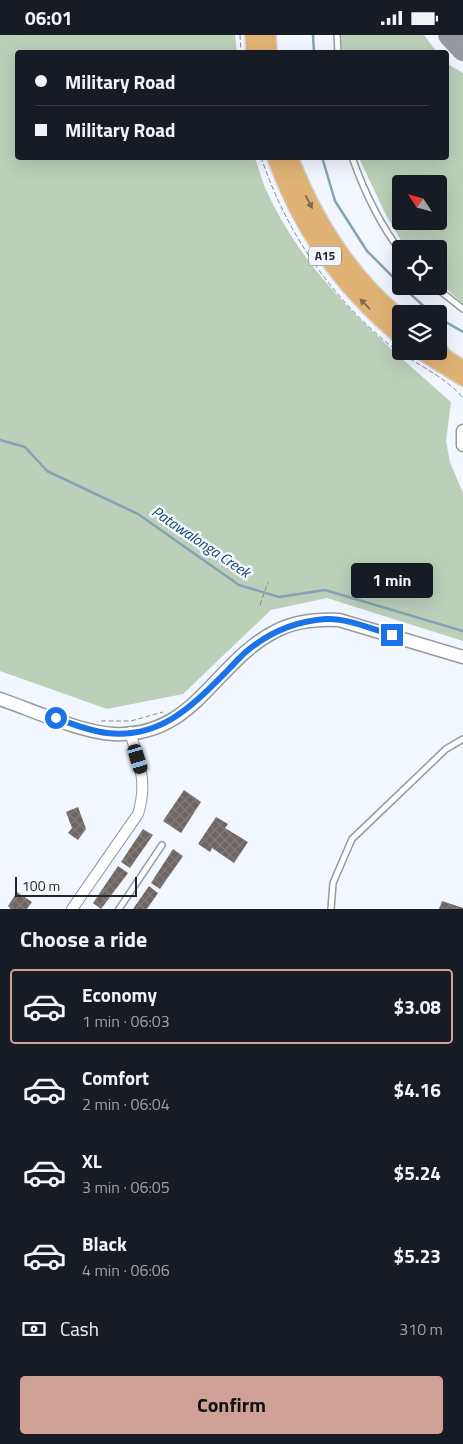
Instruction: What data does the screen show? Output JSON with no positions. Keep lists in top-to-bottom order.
{
  "streets": {
    "main road": ["A15"]
  },
  "water": ["Patawalonga Creek"],
  "scale_bar": "100 m",
  "north": "top left",
  "page": {
    "status": "06:01",
    "banner": ["Military Road", "Military Road"],
    "bubble": "1 min",
    "scale": "100 m",
    "heading": "Choose a ride",
    "list": [
      {
        "name": "Economy",
        "note": "1 min · 06:03",
        "value": "$3.08"
      },
      {
        "name": "Comfort",
        "note": "2 min · 06:04",
        "value": "$4.16"
      },
      {
        "name": "XL",
        "note": "3 min · 06:05",
        "value": "$5.24"
      },
      {
        "name": "Black",
        "note": "4 min · 06:06",
        "value": "$5.23"
      }
    ],
    "pay": ["Cash", "310 m"],
    "buttons": "Confirm"
  }
}
